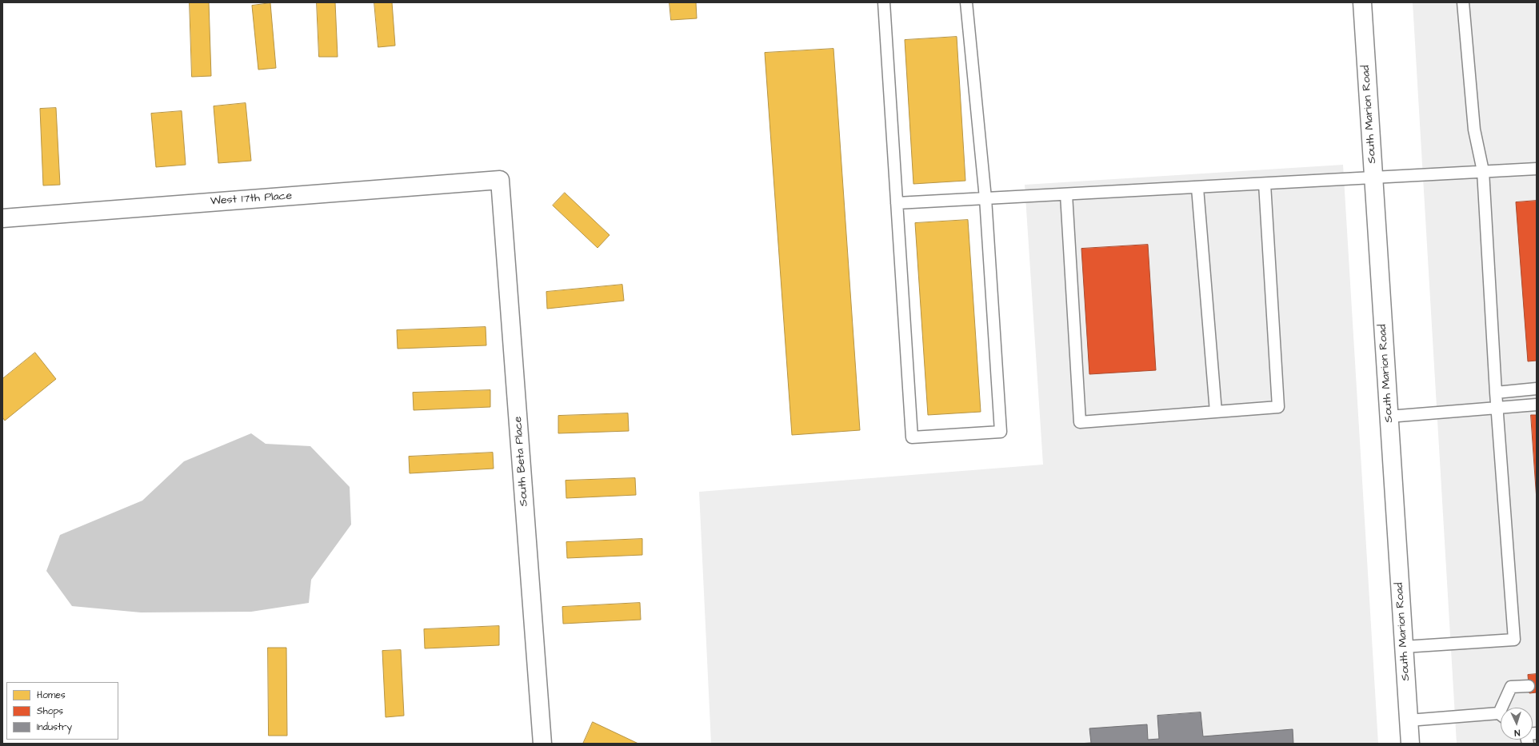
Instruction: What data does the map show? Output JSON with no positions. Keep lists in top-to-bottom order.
{
  "streets": {
    "street": ["South Marion Road", "West 17th Place", "South Beta Place"]
  },
  "crossings": [
    ["West 17th Place", "South Beta Place"]
  ],
  "legend": ["Homes", "Shops", "Industry"],
  "north": "bottom"
}
